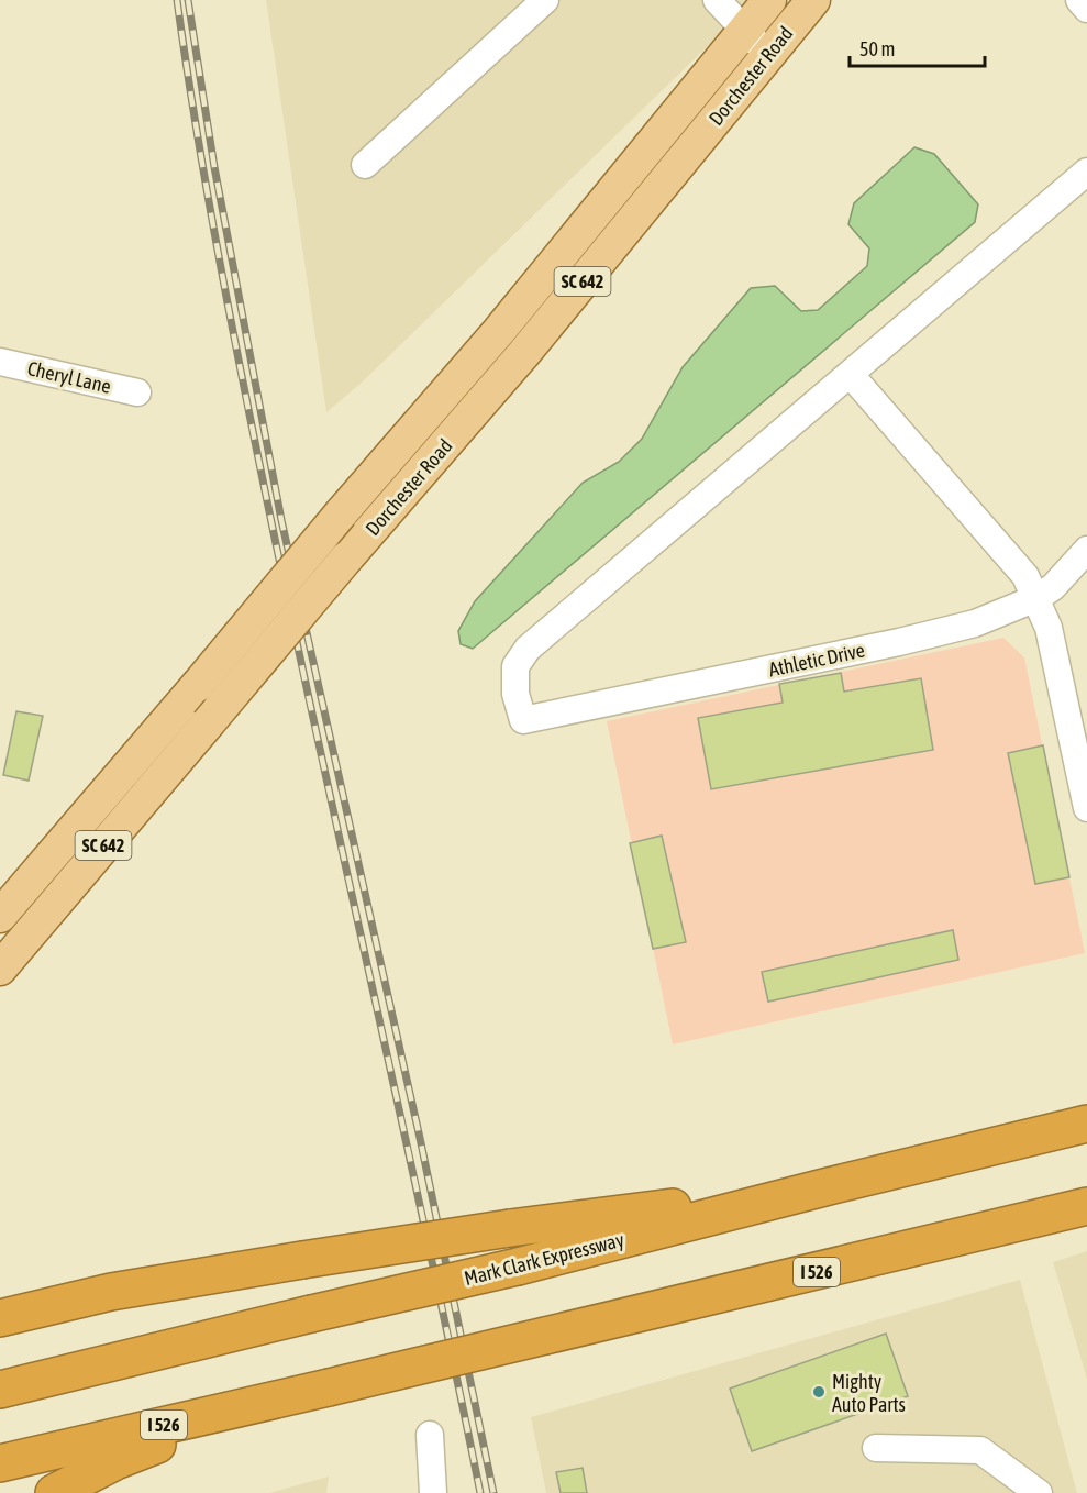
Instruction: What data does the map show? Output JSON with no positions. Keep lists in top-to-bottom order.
{
  "streets": {
    "highway": ["Mark Clark Expressway", "I 526"],
    "main road": ["Dorchester Road", "SC 642"],
    "street": ["Cheryl Lane", "Athletic Drive"]
  },
  "places": ["Mighty Auto Parts"],
  "scale_bar": "50 m"
}
